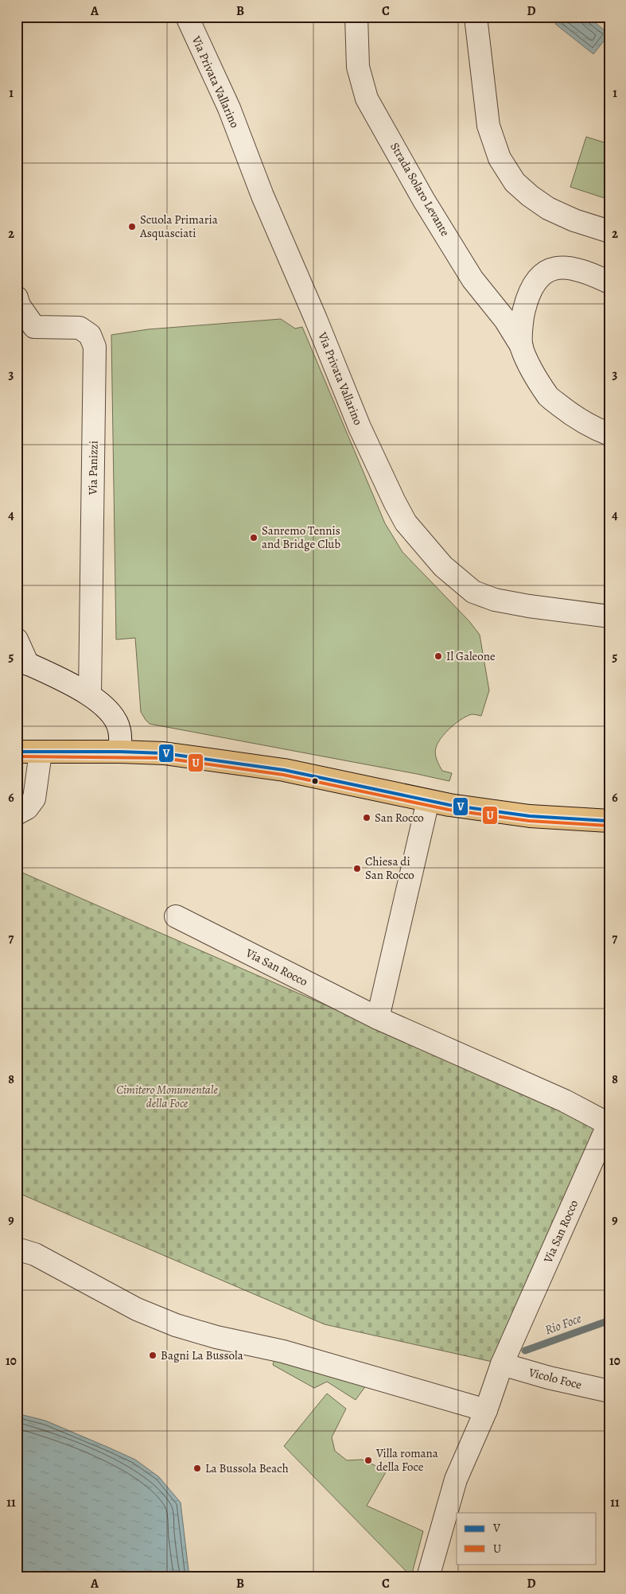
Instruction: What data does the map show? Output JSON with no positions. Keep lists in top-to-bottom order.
{
  "streets": {
    "street": [
      "Via Privata Vallarino",
      "Strada Solaro Levante",
      "Via Panizzi",
      "Via San Rocco",
      "Vicolo Foce"
    ]
  },
  "crossings": [
    ["Via San Rocco", "Vicolo Foce"]
  ],
  "water": ["Rio Foce"],
  "parks": ["Cimitero Monumentale della Foce"],
  "places": [
    "Scuola Primaria Asquasciati",
    "Sanremo Tennis and Bridge Club",
    "Il Galeone",
    "San Rocco",
    "Chiesa di San Rocco",
    "Bagni La Bussola",
    "Villa romana della Foce",
    "La Bussola Beach"
  ],
  "lines": ["transit line V", "transit line U"],
  "legend": ["V", "U"],
  "grid": {
    "columns": [
      "A",
      "B",
      "C",
      "D"
    ],
    "rows": [
      "1",
      "2",
      "3",
      "4",
      "5",
      "6",
      "7",
      "8",
      "9",
      "10",
      "11"
    ]
  }
}
